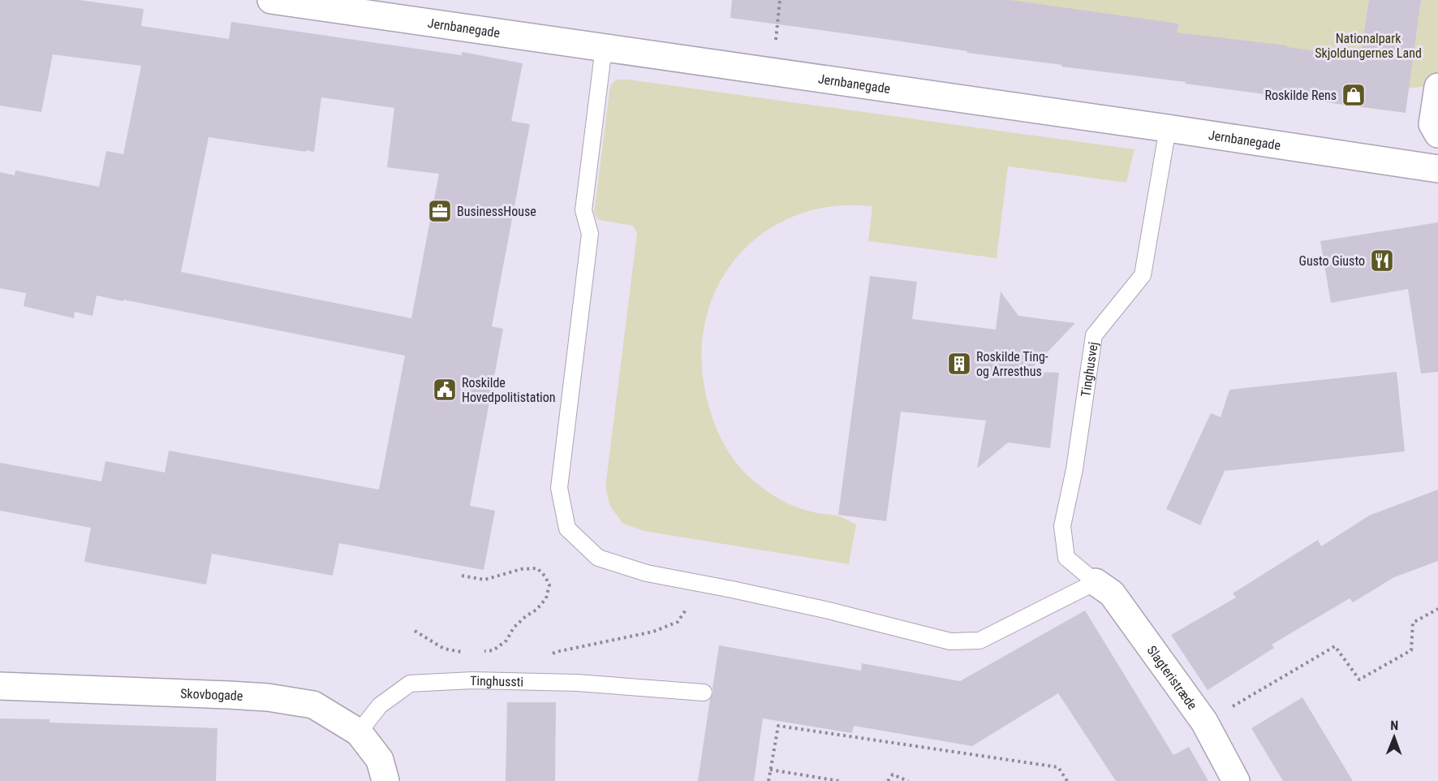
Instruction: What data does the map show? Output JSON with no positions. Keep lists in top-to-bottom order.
{
  "streets": {
    "main road": ["Jernbanegade", "Slagteristræde", "Skovbogade"],
    "lane": ["Tinghusvej", "Tinghussti"]
  },
  "crossings": [
    ["Jernbanegade", "Tinghusvej"],
    ["Tinghusvej", "Slagteristræde"],
    ["Tinghussti", "Skovbogade"]
  ],
  "parks": ["Nationalpark Skjoldungernes Land"],
  "places": {
    "shop": ["Roskilde Rens"],
    "office": ["BusinessHouse"],
    "restaurant": ["Gusto Giusto"],
    "building": ["Roskilde Ting- og Arresthus"],
    "public building": ["Roskilde Hovedpolitistation"]
  },
  "north": "top"
}
